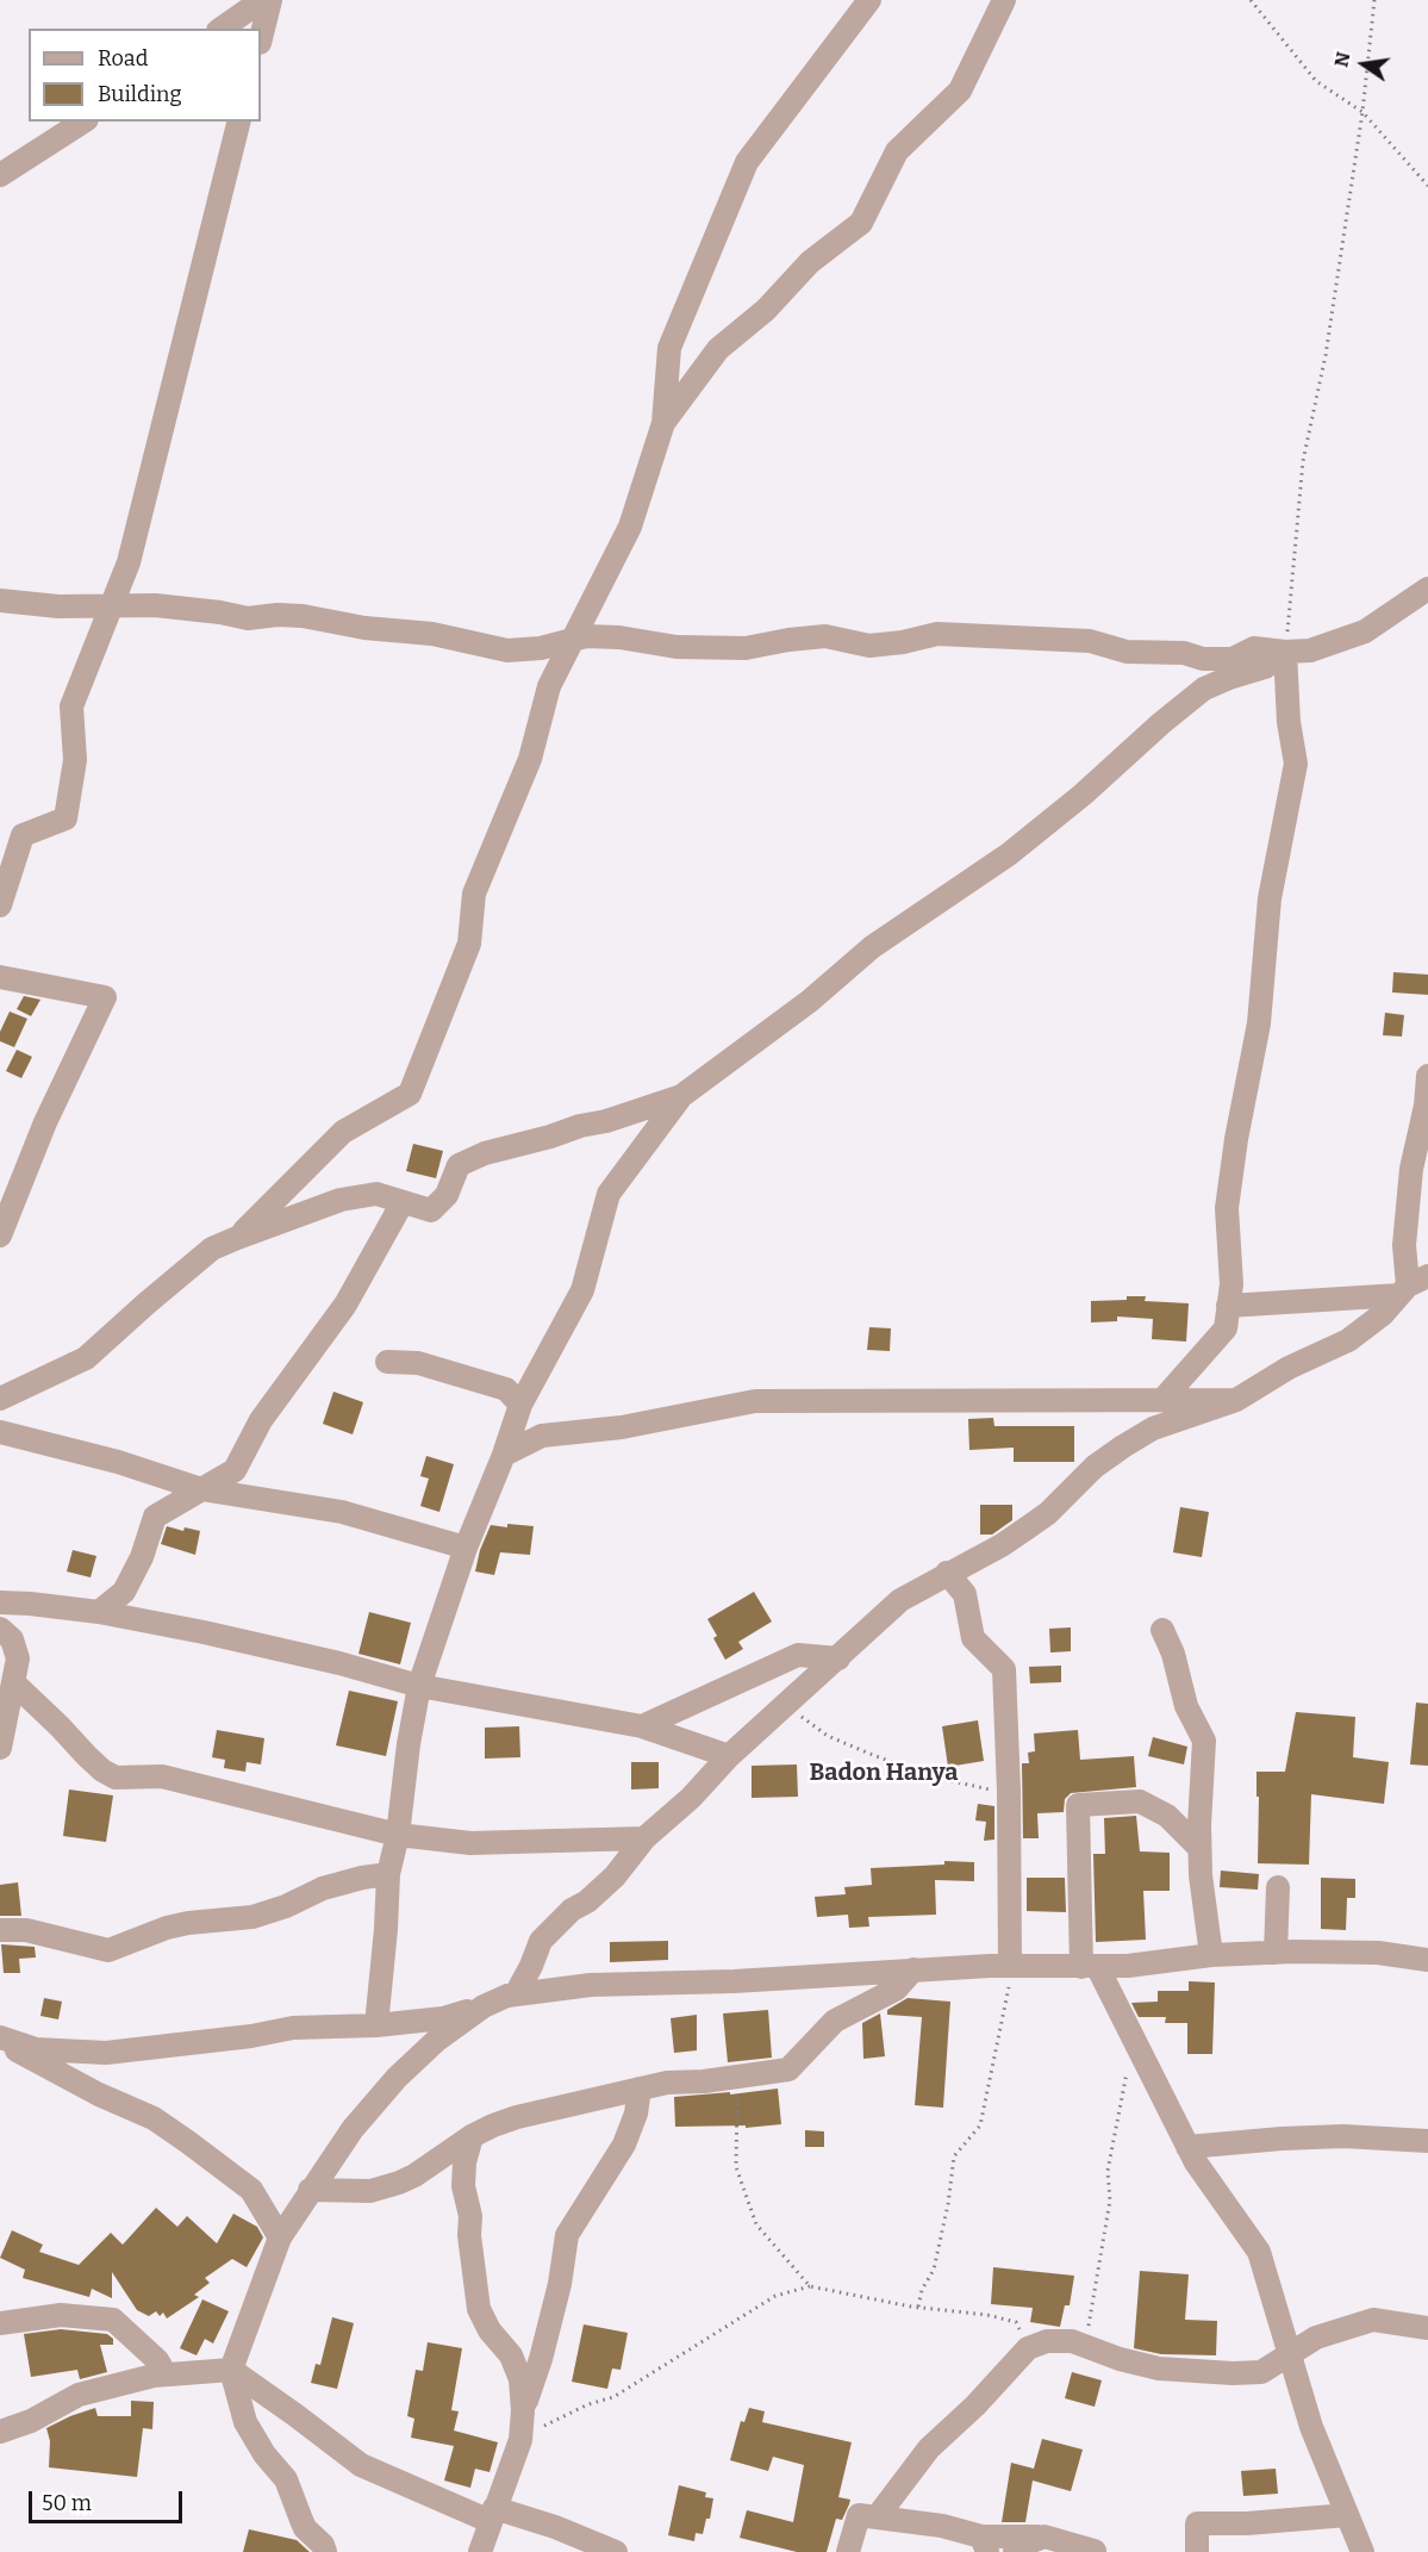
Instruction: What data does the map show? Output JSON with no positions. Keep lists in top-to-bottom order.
{
  "districts": ["Badon Hanya"],
  "legend": ["Road", "Building"],
  "scale_bar": "50 m",
  "north": "left"
}
